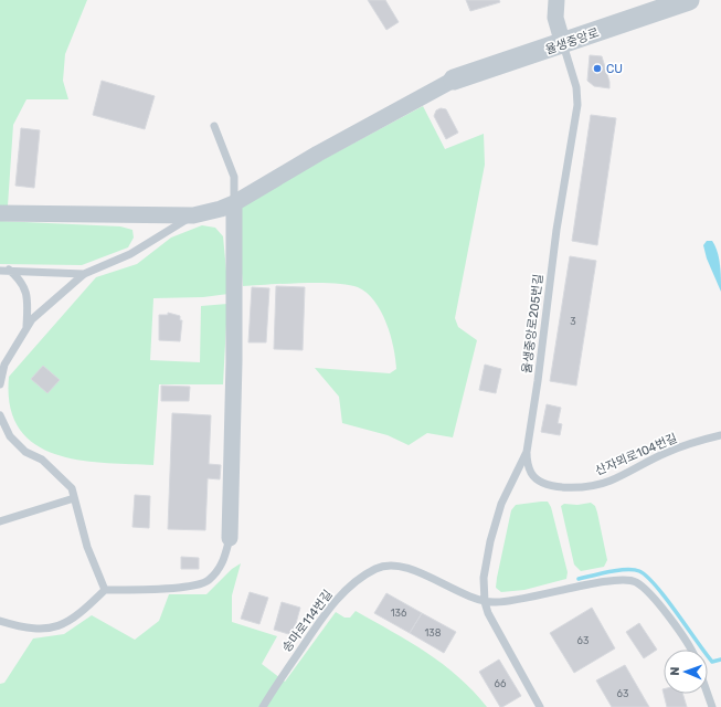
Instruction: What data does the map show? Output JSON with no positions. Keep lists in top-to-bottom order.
{
  "streets": {
    "street": ["율생중앙로"],
    "lane": ["율생중앙로205번길", "산자뫼로104번길", "송마로114번길"]
  },
  "crossings": [
    ["율생중앙로", "율생중앙로205번길"],
    ["율생중앙로205번길", "산자뫼로104번길"],
    ["율생중앙로205번길", "송마로114번길"]
  ],
  "places": ["CU"],
  "house_numbers": [
    "3",
    "136",
    "138",
    "63",
    "66",
    "63"
  ],
  "north": "left"
}
